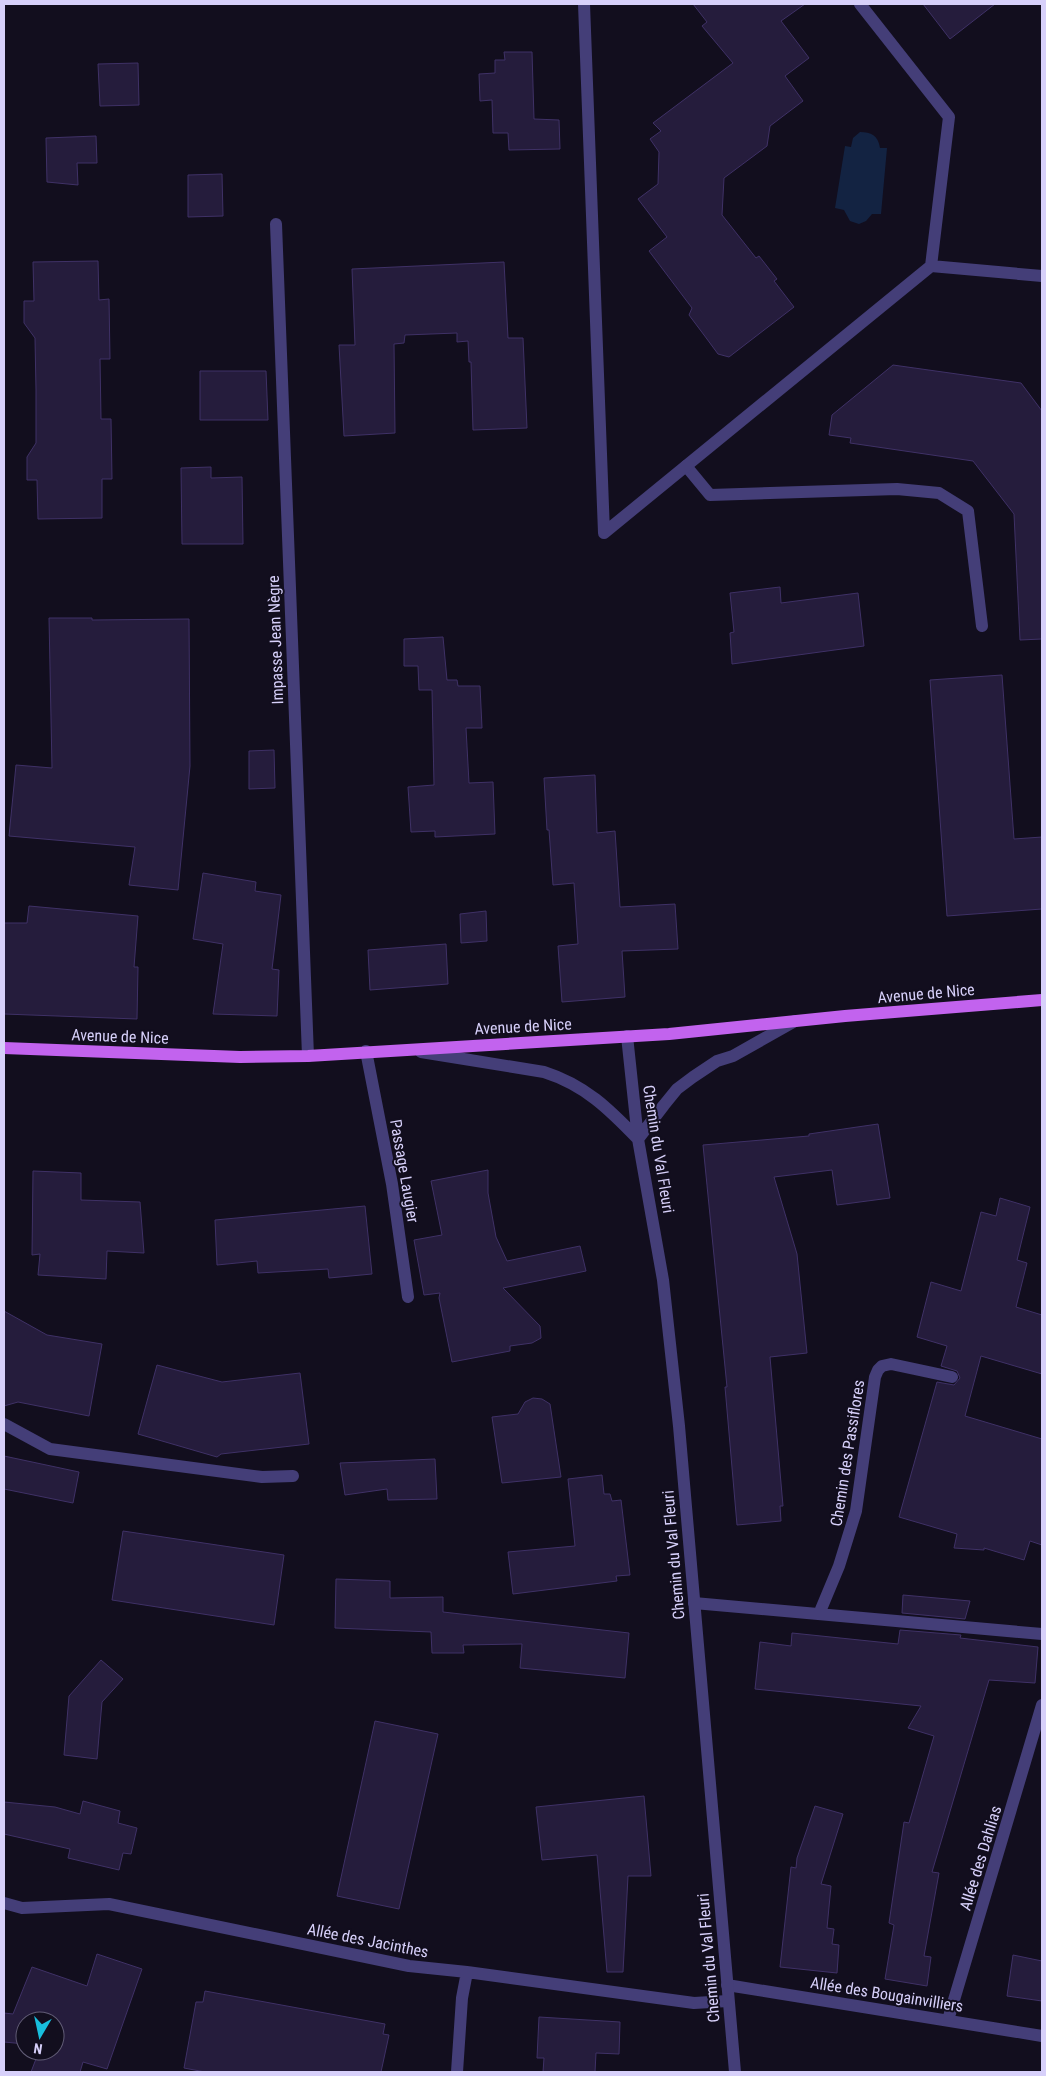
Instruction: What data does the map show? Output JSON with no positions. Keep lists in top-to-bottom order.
{
  "streets": {
    "main road": ["Avenue de Nice"],
    "street": [
      "Impasse Jean Nègre",
      "Chemin du Val Fleuri",
      "Passage Laugier",
      "Chemin des Passiflores",
      "Allée des Dahlias",
      "Allée des Jacinthes",
      "Allée des Bougainvilliers"
    ]
  },
  "crossings": [
    ["Impasse Jean Nègre", "Avenue de Nice"],
    ["Avenue de Nice", "Chemin du Val Fleuri"],
    ["Avenue de Nice", "Passage Laugier"],
    ["Chemin du Val Fleuri", "Allée des Jacinthes"],
    ["Chemin du Val Fleuri", "Allée des Bougainvilliers"],
    ["Allée des Dahlias", "Allée des Bougainvilliers"]
  ],
  "north": "bottom"
}
